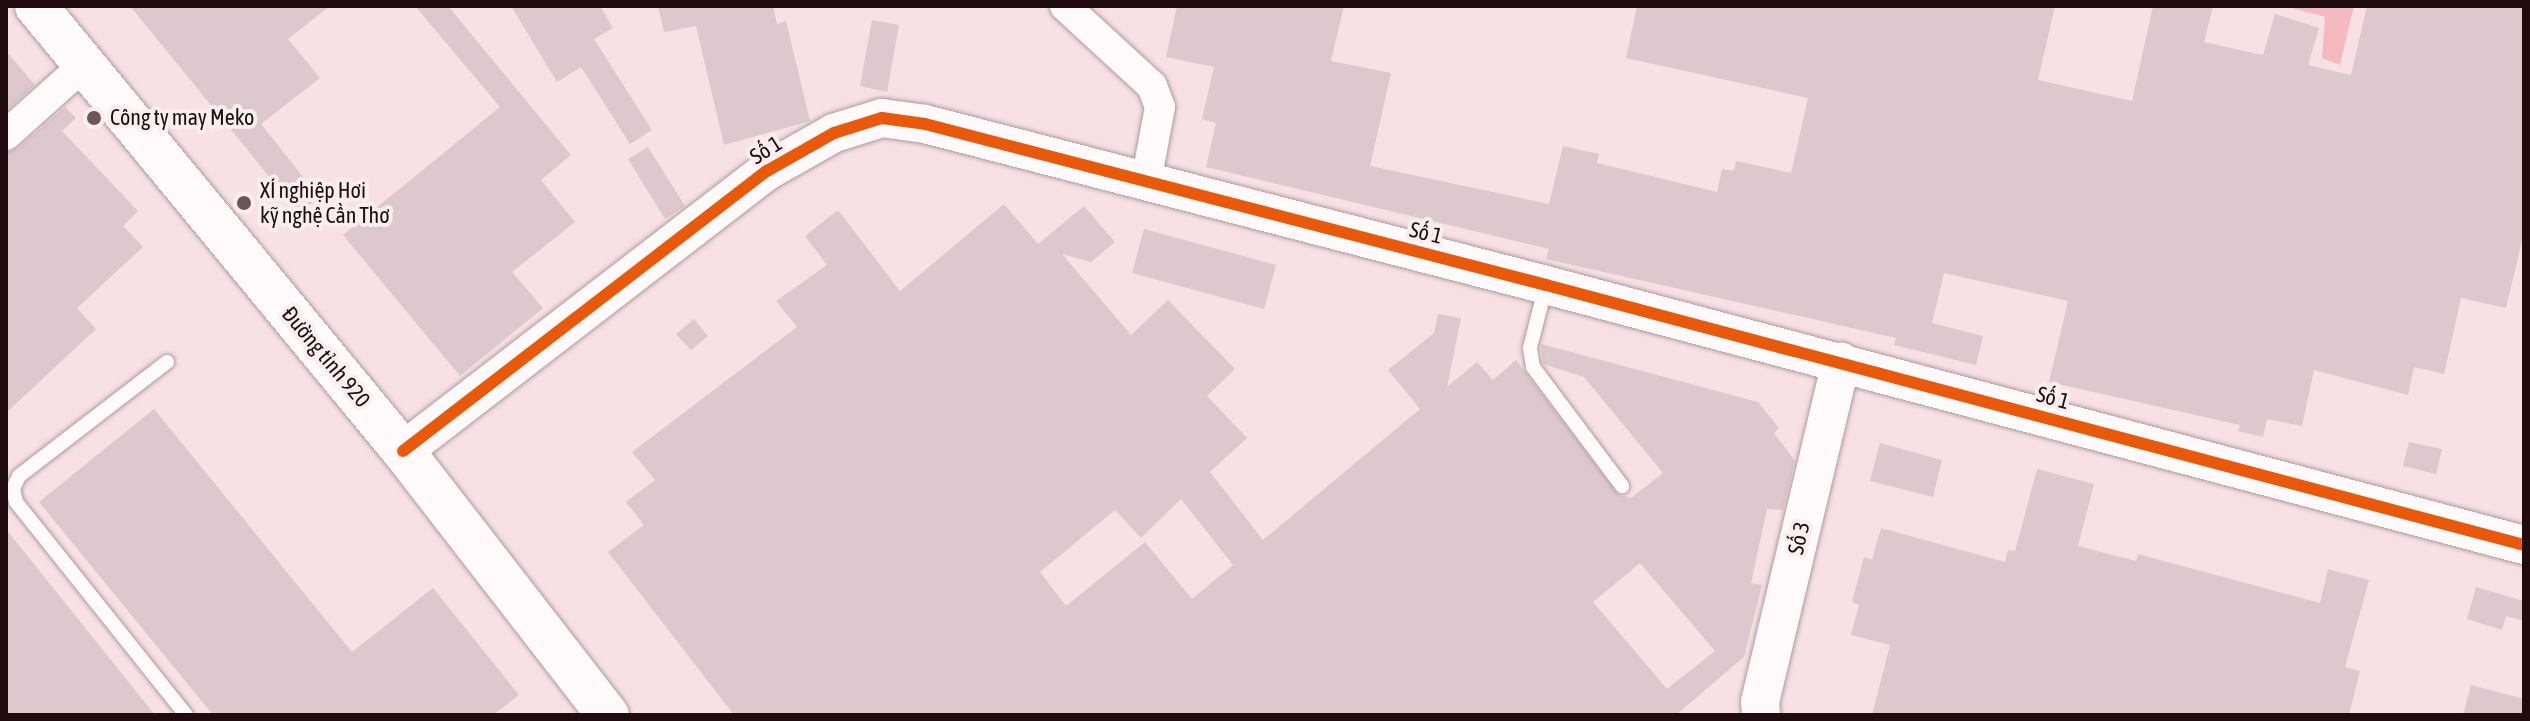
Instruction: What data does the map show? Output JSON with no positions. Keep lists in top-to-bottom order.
{
  "streets": {
    "main road": ["Đường tỉnh 920"],
    "street": ["Số 1", "Số 3"]
  },
  "crossings": [
    ["Số 1", "Đường tỉnh 920"],
    ["Số 1", "Số 3"]
  ],
  "places": ["Công ty may Meko", "XÍ nghiệp Hơi kỹ nghệ Cần Thơ"]
}
